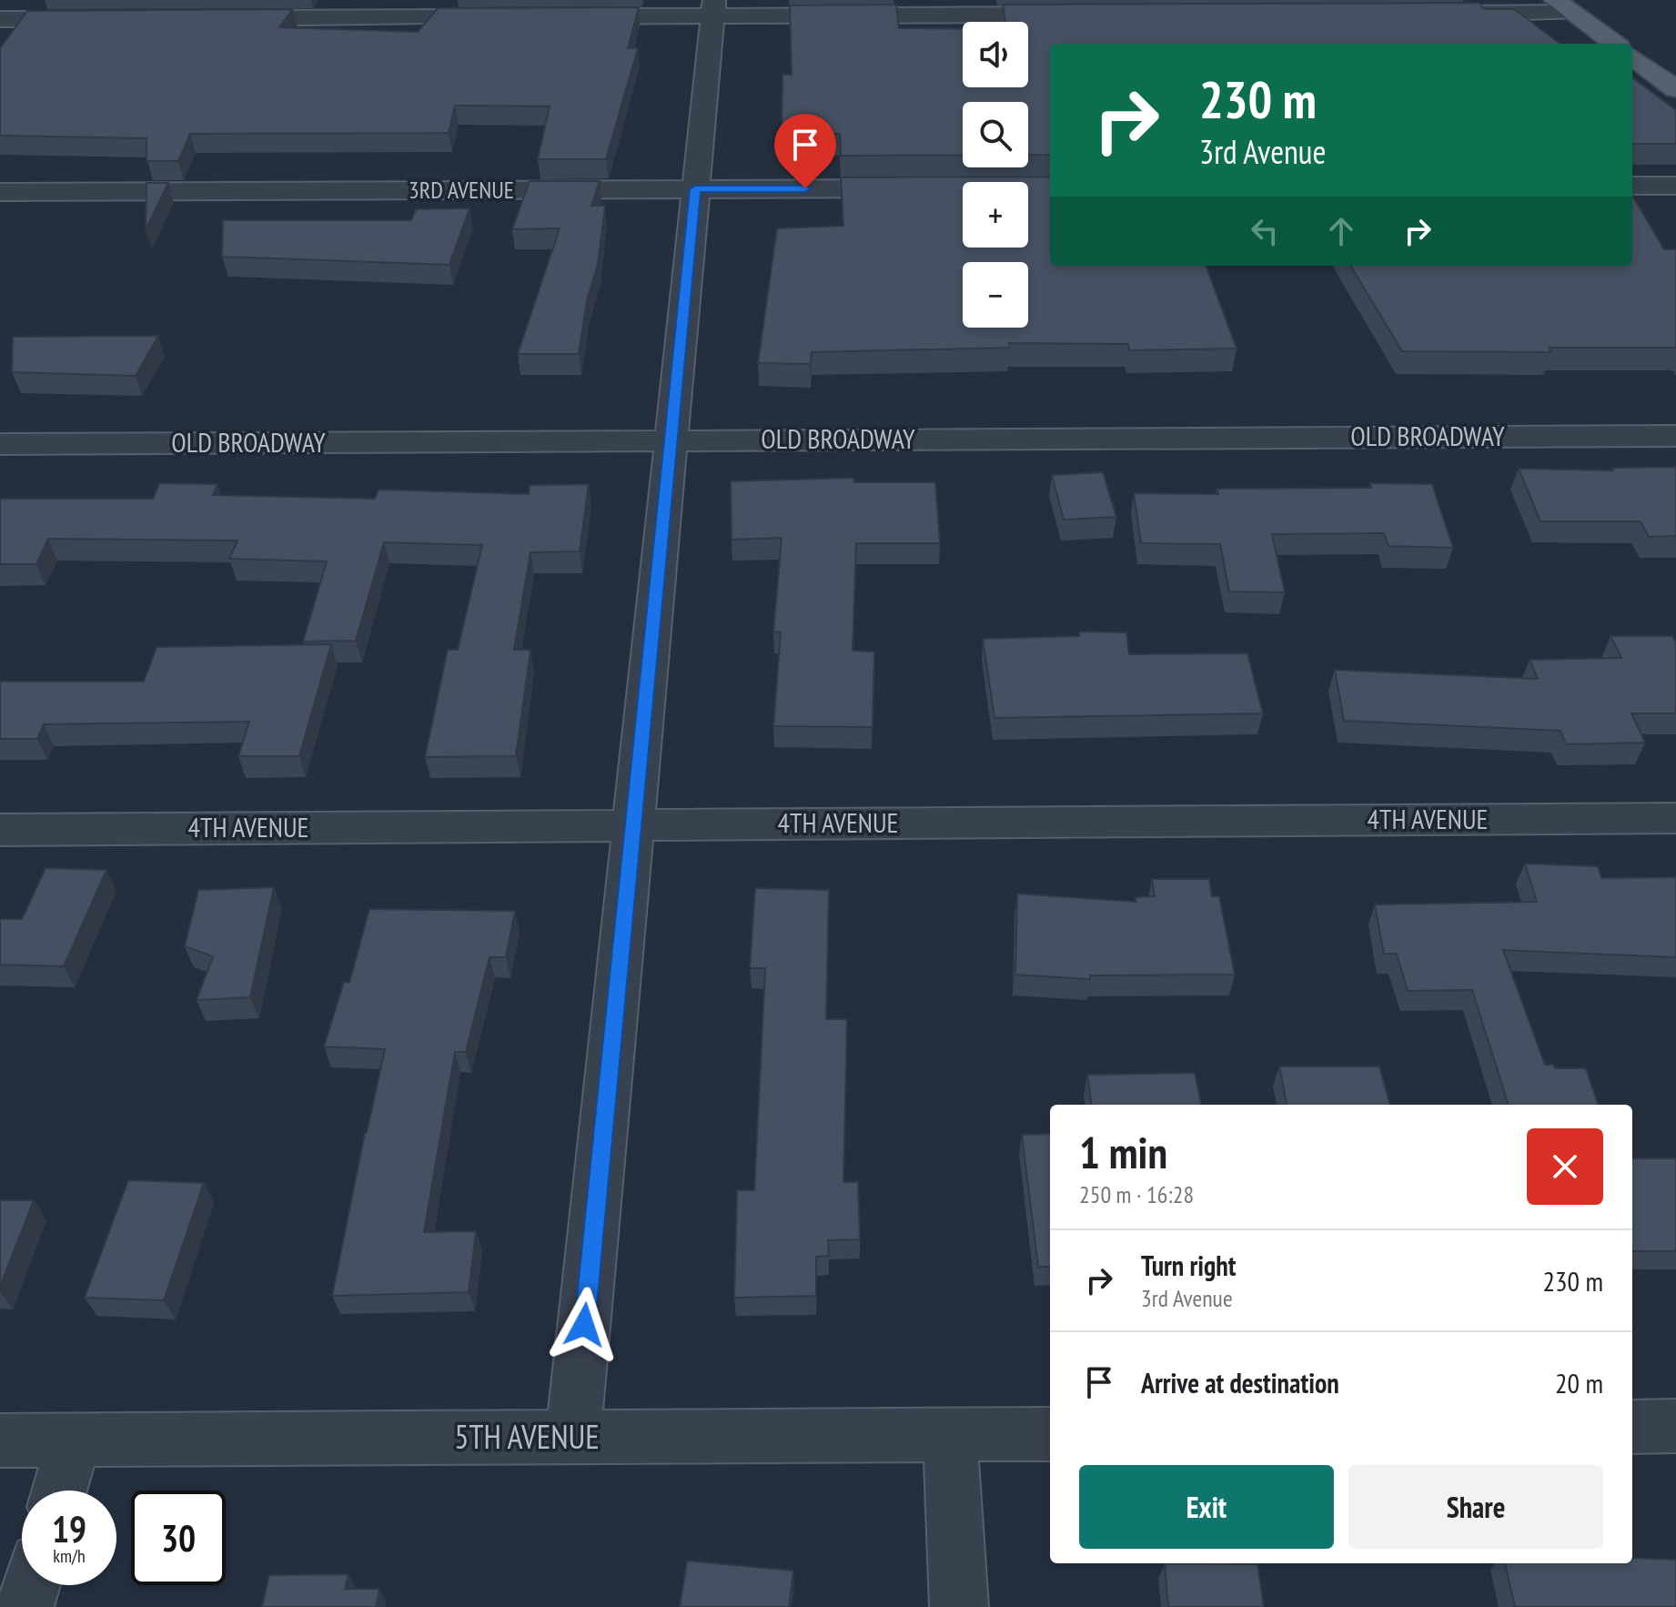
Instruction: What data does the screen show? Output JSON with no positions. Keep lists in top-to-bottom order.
{
  "streets": {
    "street": [
      "3RD AVENUE",
      "OLD BROADWAY",
      "4TH AVENUE",
      "5TH AVENUE"
    ]
  },
  "page": {
    "map_buttons": ["+", "−"],
    "turn": ["230 m", "3rd Avenue"],
    "heading": ["1 min", "250 m · 16:28"],
    "list": [
      {
        "name": "Turn right",
        "note": "3rd Avenue",
        "value": "230 m"
      },
      {
        "name": "Arrive at destination",
        "value": "20 m"
      }
    ],
    "buttons": ["Exit", "Share"],
    "speed": "19 km/h",
    "limit": "30"
  }
}
